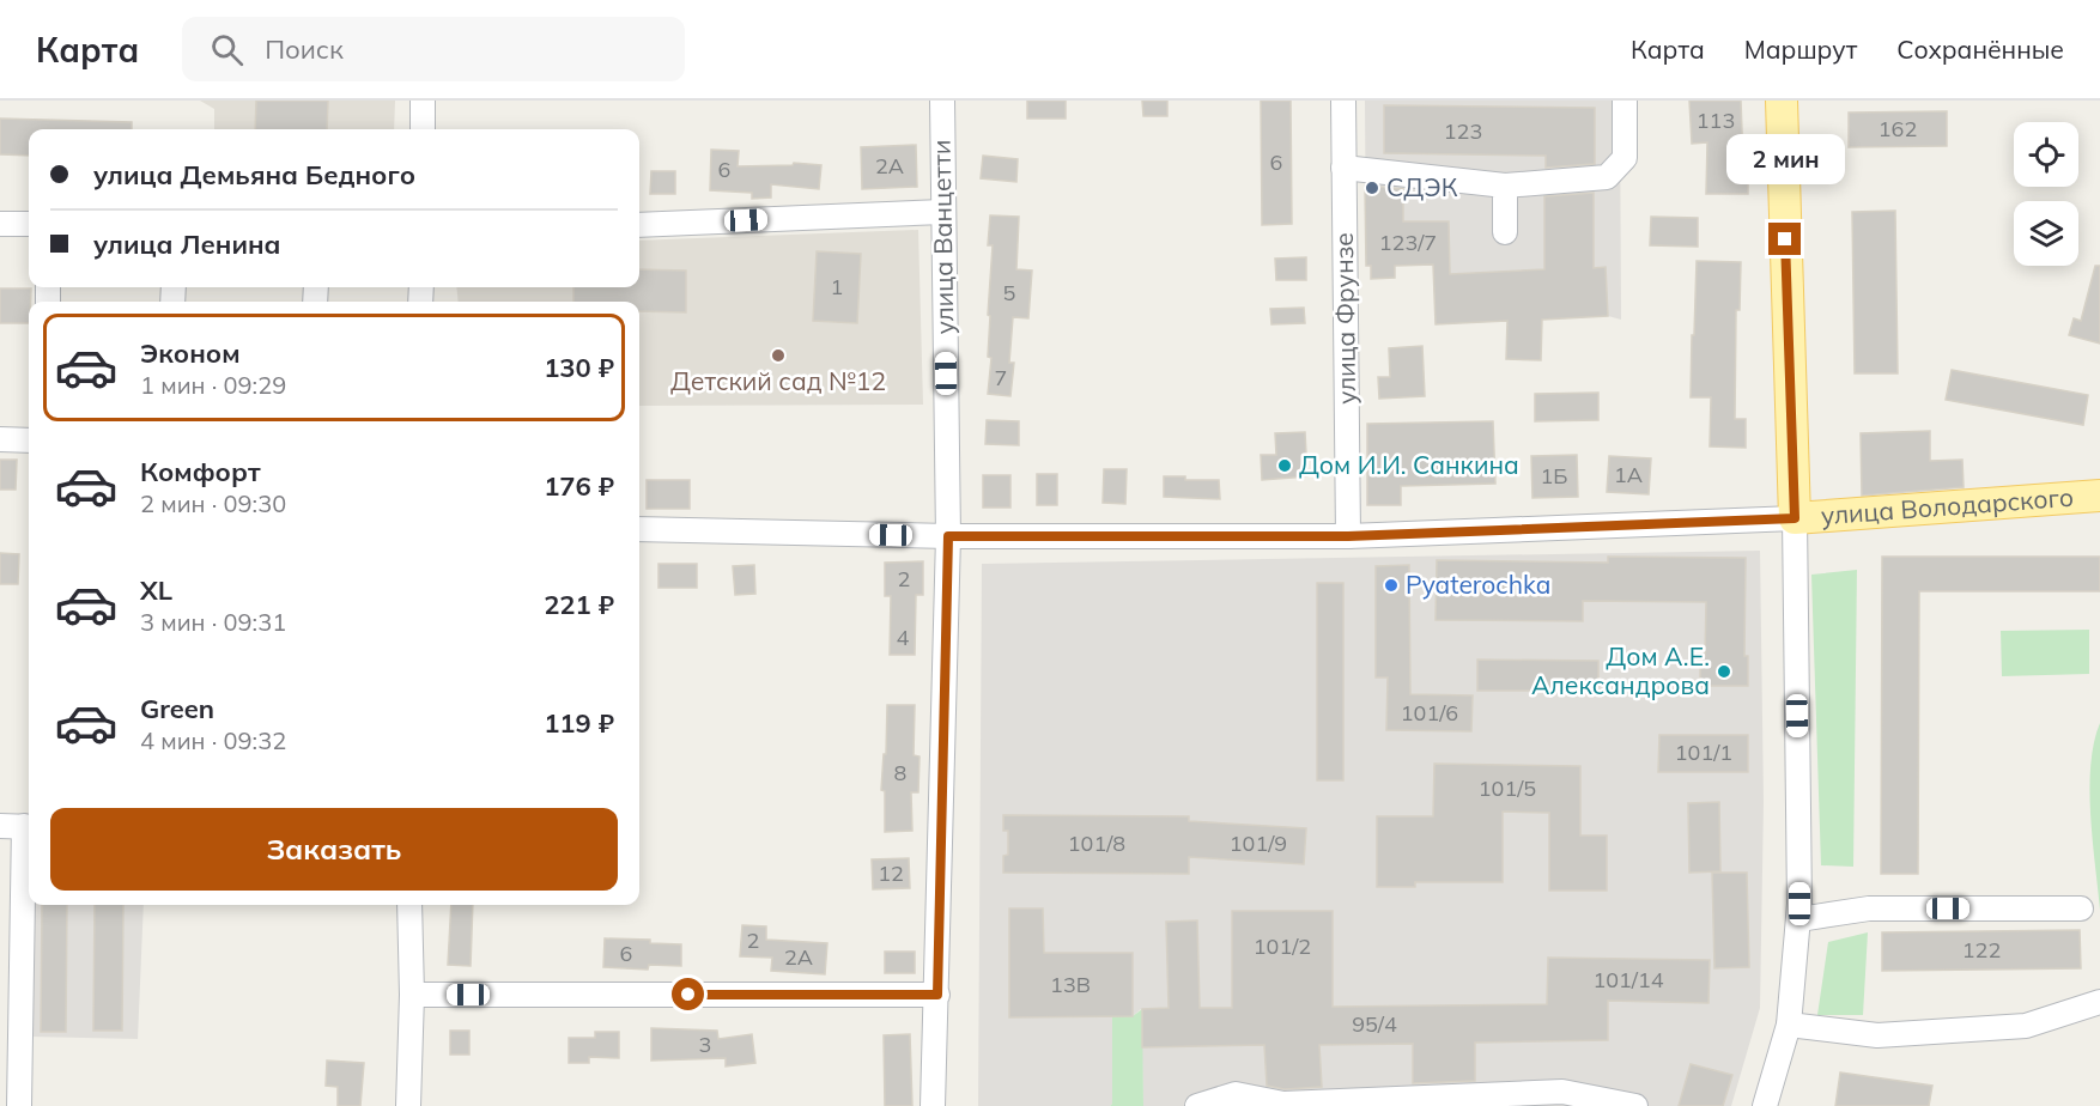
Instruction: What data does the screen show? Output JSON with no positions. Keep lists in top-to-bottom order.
{
  "streets": {
    "main road": ["улица Володарского"],
    "street": ["улица Ванцетти", "улица Фрунзе"]
  },
  "places": [
    "СДЭК",
    "Детский сад №12",
    "Дом И.И. Санкина",
    "Pyaterochka",
    "Дом А.Е. Александрова"
  ],
  "house_numbers": [
    "113",
    "162",
    "123",
    "6",
    "2А",
    "6",
    "123/7",
    "1",
    "5",
    "7",
    "1А",
    "1Б",
    "2",
    "4",
    "101/6",
    "101/1",
    "8",
    "101/5",
    "101/8",
    "101/9",
    "12",
    "2",
    "101/2",
    "122",
    "6",
    "2А",
    "101/14",
    "13В",
    "95/4",
    "3"
  ],
  "page": {
    "header": "Карта",
    "search": "Поиск",
    "nav": ["Карта", "Маршрут", "Сохранённые"],
    "banner": ["улица Демьяна Бедного", "улица Ленина"],
    "bubble": "2 мин",
    "list": [
      {
        "name": "Эконом",
        "note": "1 мин · 09:29",
        "value": "130 ₽"
      },
      {
        "name": "Комфорт",
        "note": "2 мин · 09:30",
        "value": "176 ₽"
      },
      {
        "name": "XL",
        "note": "3 мин · 09:31",
        "value": "221 ₽"
      },
      {
        "name": "Green",
        "note": "4 мин · 09:32",
        "value": "119 ₽"
      }
    ],
    "buttons": "Заказать"
  }
}
